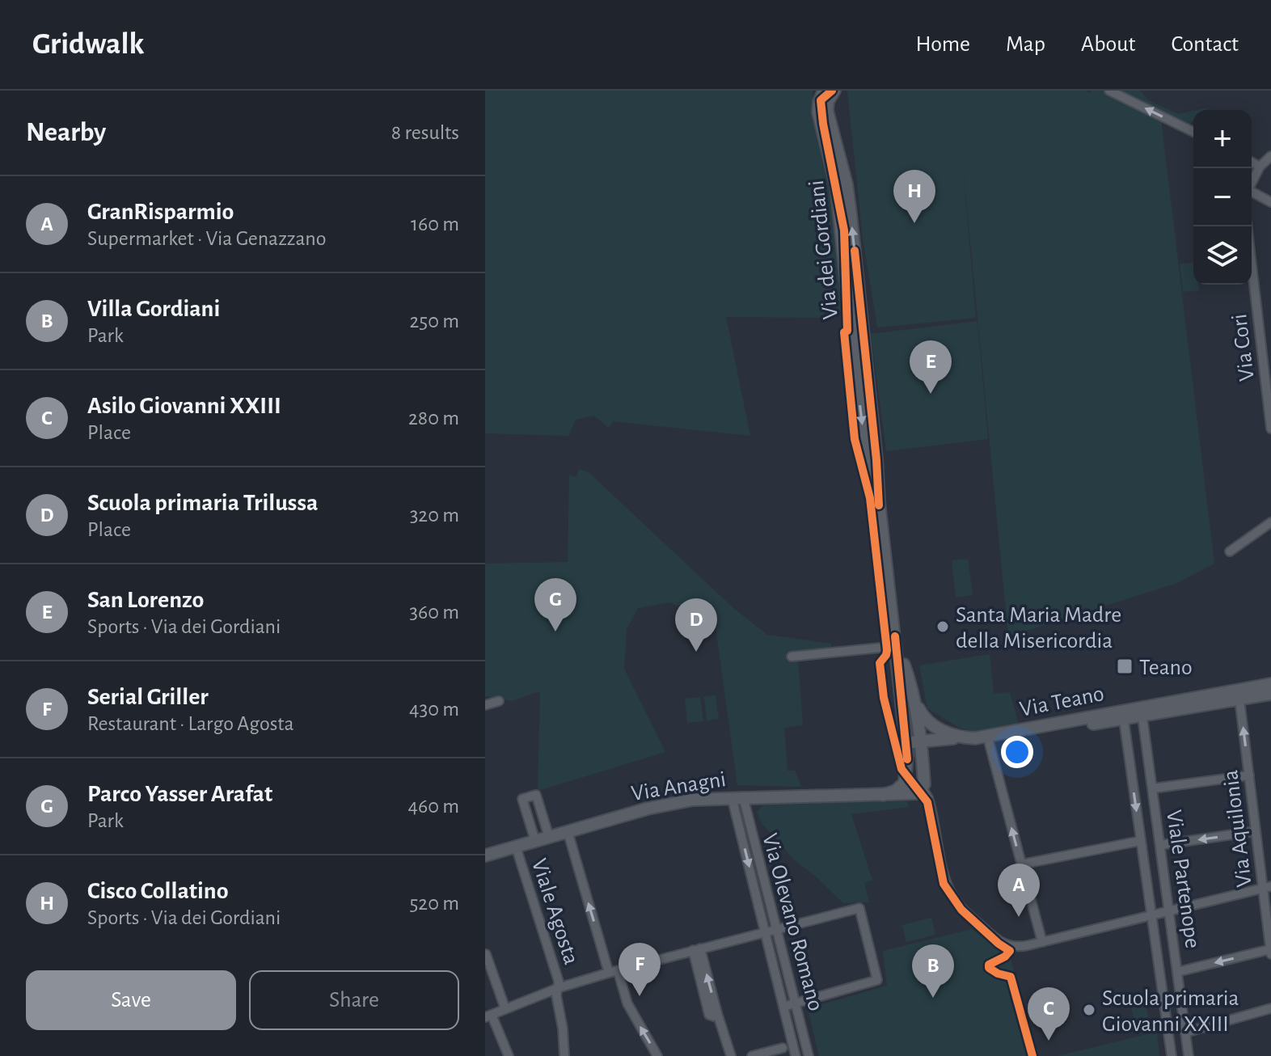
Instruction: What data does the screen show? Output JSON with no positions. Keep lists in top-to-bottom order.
{
  "streets": {
    "street": [
      "Via dei Gordiani",
      "Via Cori",
      "Via Teano",
      "Via Anagni",
      "Via Aquilonia",
      "Viale Partenope",
      "Viale Agosta",
      "Via Olevano Romano"
    ]
  },
  "crossings": [
    ["Via dei Gordiani", "Via Teano"],
    ["Via dei Gordiani", "Via Anagni"],
    ["Via dei Gordiani", "Via Aquilonia"],
    ["Via dei Gordiani", "Viale Partenope"],
    ["Via Teano", "Via Aquilonia"],
    ["Via Teano", "Viale Partenope"],
    ["Via Anagni", "Viale Agosta"],
    ["Via Anagni", "Via Olevano Romano"]
  ],
  "places": {
    "other": ["Santa Maria Madre della Misericordia", "Scuola primaria Giovanni XXIII"],
    "transit": ["Teano"]
  },
  "page": {
    "header": "Gridwalk",
    "nav": [
      "Home",
      "Map",
      "About",
      "Contact"
    ],
    "heading": ["Nearby", "8 results"],
    "map_buttons": ["+", "−"],
    "pins": [
      "H",
      "E",
      "G",
      "D",
      "A",
      "F",
      "B",
      "C"
    ],
    "list": [
      {
        "mark": "A",
        "name": "GranRisparmio",
        "note": "Supermarket · Via Genazzano",
        "value": "160 m"
      },
      {
        "mark": "B",
        "name": "Villa Gordiani",
        "note": "Park",
        "value": "250 m"
      },
      {
        "mark": "C",
        "name": "Asilo Giovanni XXIII",
        "note": "Place",
        "value": "280 m"
      },
      {
        "mark": "D",
        "name": "Scuola primaria Trilussa",
        "note": "Place",
        "value": "320 m"
      },
      {
        "mark": "E",
        "name": "San Lorenzo",
        "note": "Sports · Via dei Gordiani",
        "value": "360 m"
      },
      {
        "mark": "F",
        "name": "Serial Griller",
        "note": "Restaurant · Largo Agosta",
        "value": "430 m"
      },
      {
        "mark": "G",
        "name": "Parco Yasser Arafat",
        "note": "Park",
        "value": "460 m"
      },
      {
        "mark": "H",
        "name": "Cisco Collatino",
        "note": "Sports · Via dei Gordiani",
        "value": "520 m"
      }
    ],
    "buttons": ["Save", "Share"]
  }
}
